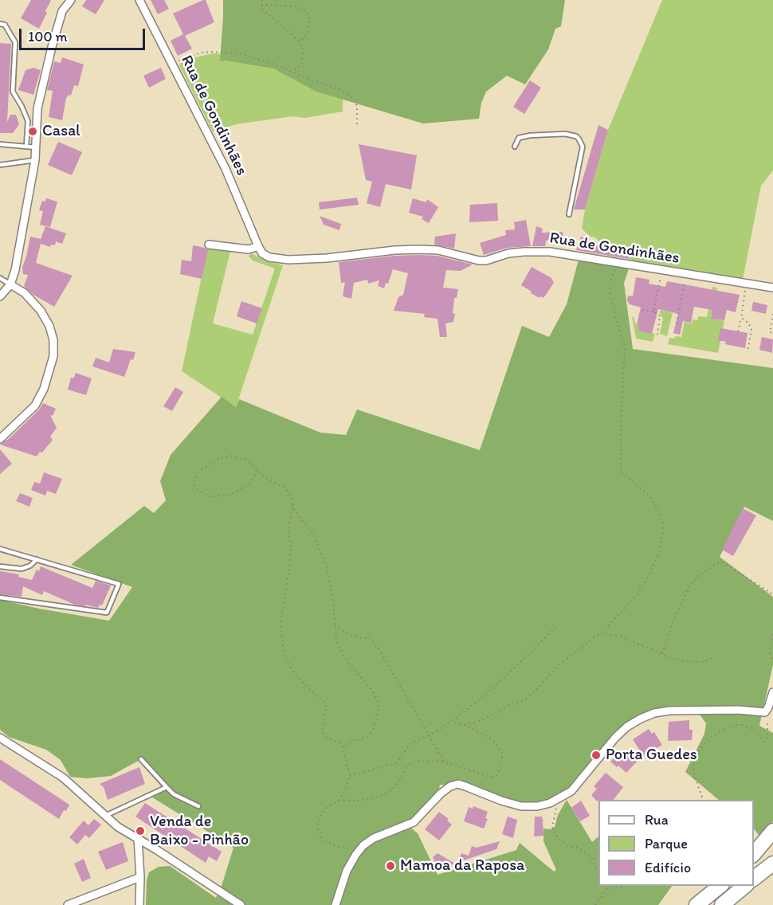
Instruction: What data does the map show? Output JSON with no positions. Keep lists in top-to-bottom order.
{
  "streets": {
    "street": ["Rua de Gondinhães"]
  },
  "places": [
    "Casal",
    "Porta Guedes",
    "Venda de Baixo - Pinhão",
    "Mamoa da Raposa"
  ],
  "legend": ["Rua", "Parque", "Edifício"],
  "scale_bar": "100 m"
}
